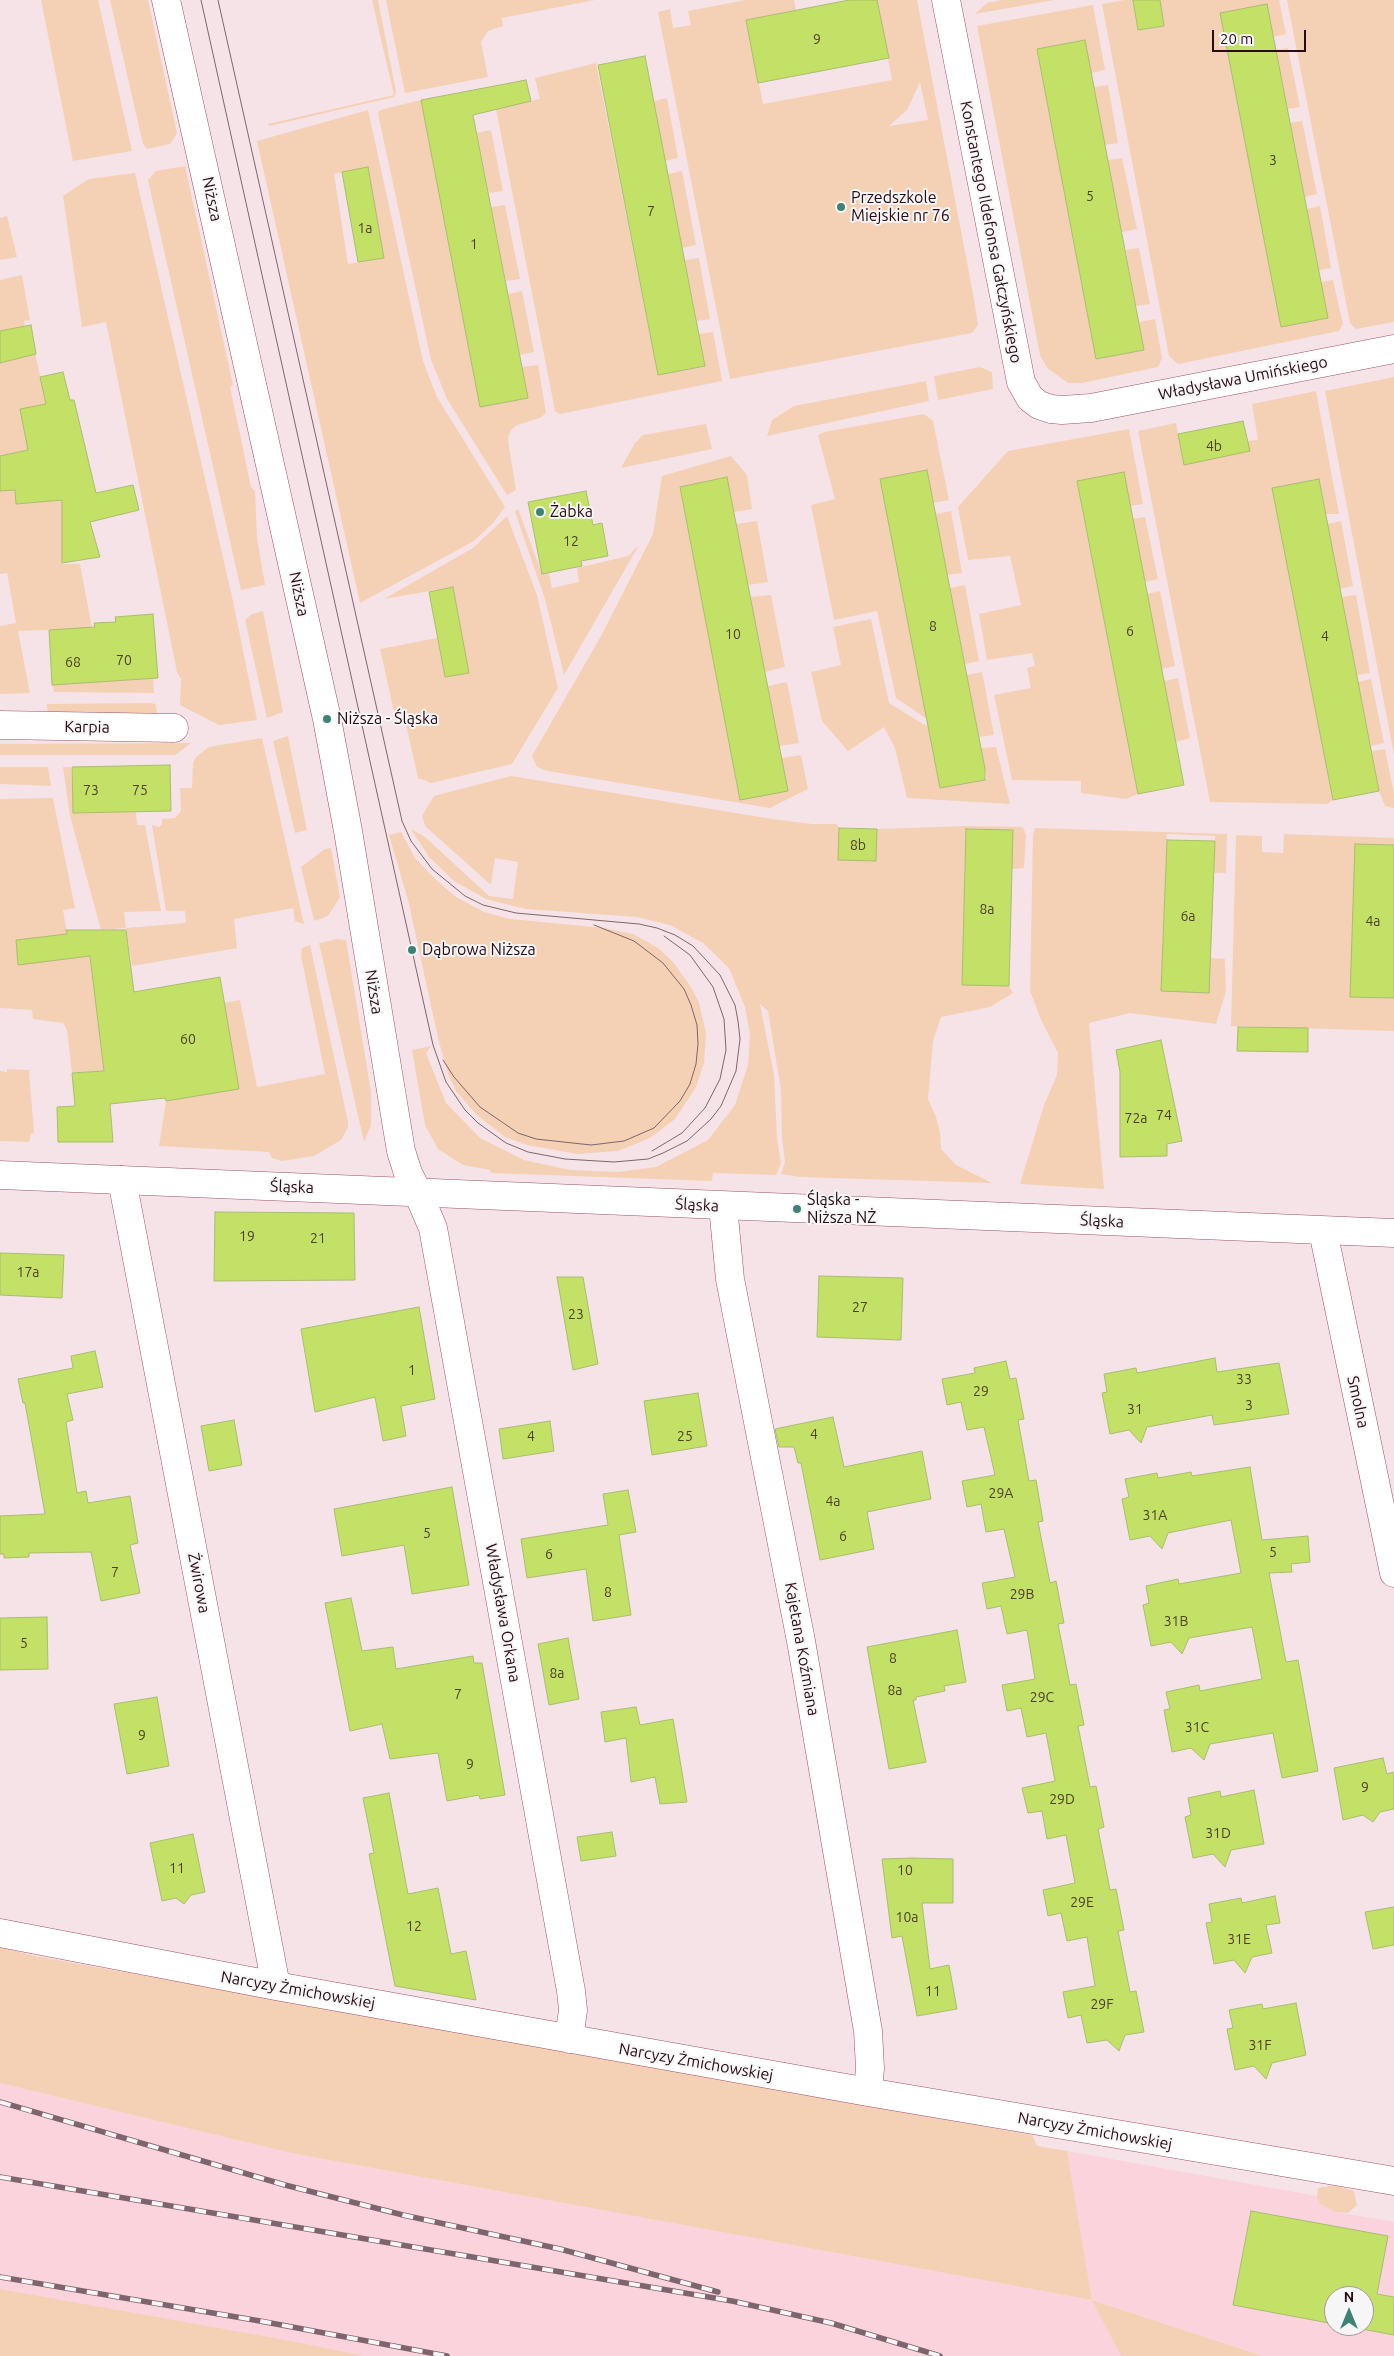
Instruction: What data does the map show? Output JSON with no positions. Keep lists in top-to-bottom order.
{
  "streets": {
    "street": [
      "Niższa",
      "Konstantego Ildefonsa Gałczyńskiego",
      "Władysława Umińskiego",
      "Karpia",
      "Śląska",
      "Smolna",
      "Żwirowa",
      "Władysława Orkana",
      "Kajetana Koźmiana",
      "Narcyzy Żmichowskiej"
    ]
  },
  "crossings": [
    ["Niższa", "Śląska"],
    ["Niższa", "Władysława Orkana"],
    ["Konstantego Ildefonsa Gałczyńskiego", "Władysława Umińskiego"],
    ["Śląska", "Smolna"],
    ["Śląska", "Żwirowa"],
    ["Śląska", "Władysława Orkana"],
    ["Śląska", "Kajetana Koźmiana"],
    ["Żwirowa", "Narcyzy Żmichowskiej"],
    ["Władysława Orkana", "Narcyzy Żmichowskiej"],
    ["Kajetana Koźmiana", "Narcyzy Żmichowskiej"]
  ],
  "places": [
    "Przedszkole Miejskie nr 76",
    "Żabka",
    "Niższa - Śląska",
    "Dąbrowa Niższa",
    "Śląska - Niższa NŻ"
  ],
  "house_numbers": [
    "9",
    "3",
    "5",
    "7",
    "1a",
    "1",
    "4b",
    "12",
    "8",
    "6",
    "10",
    "4",
    "70",
    "68",
    "73",
    "75",
    "8b",
    "8a",
    "6a",
    "4a",
    "60",
    "74",
    "72a",
    "19",
    "21",
    "17a",
    "27",
    "23",
    "1",
    "33",
    "29",
    "3",
    "31",
    "4",
    "4",
    "25",
    "29A",
    "4a",
    "31A",
    "5",
    "6",
    "5",
    "6",
    "7",
    "8",
    "29B",
    "31B",
    "5",
    "8",
    "8a",
    "8a",
    "7",
    "29C",
    "31C",
    "9",
    "9",
    "9",
    "29D",
    "31D",
    "11",
    "10",
    "29E",
    "10a",
    "12",
    "31E",
    "11",
    "29F",
    "31F"
  ],
  "scale_bar": "20 m",
  "north": "top"
}
